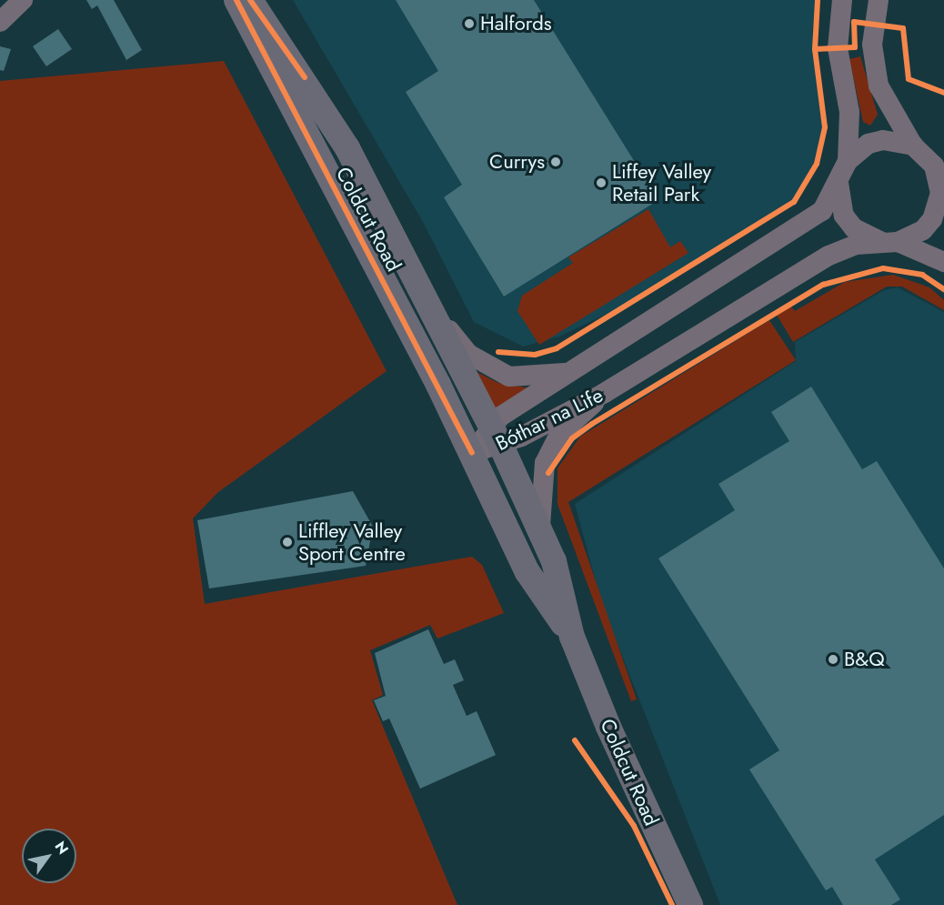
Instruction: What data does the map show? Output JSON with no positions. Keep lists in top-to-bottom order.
{
  "streets": {
    "main road": ["Coldcut Road"],
    "street": ["Bóthar na Life"]
  },
  "crossings": [
    ["Coldcut Road", "Bóthar na Life"]
  ],
  "places": [
    "Halfords",
    "Currys",
    "Liffey Valley Retail Park",
    "Liffley Valley Sport Centre",
    "B&Q"
  ],
  "north": "top right"
}
